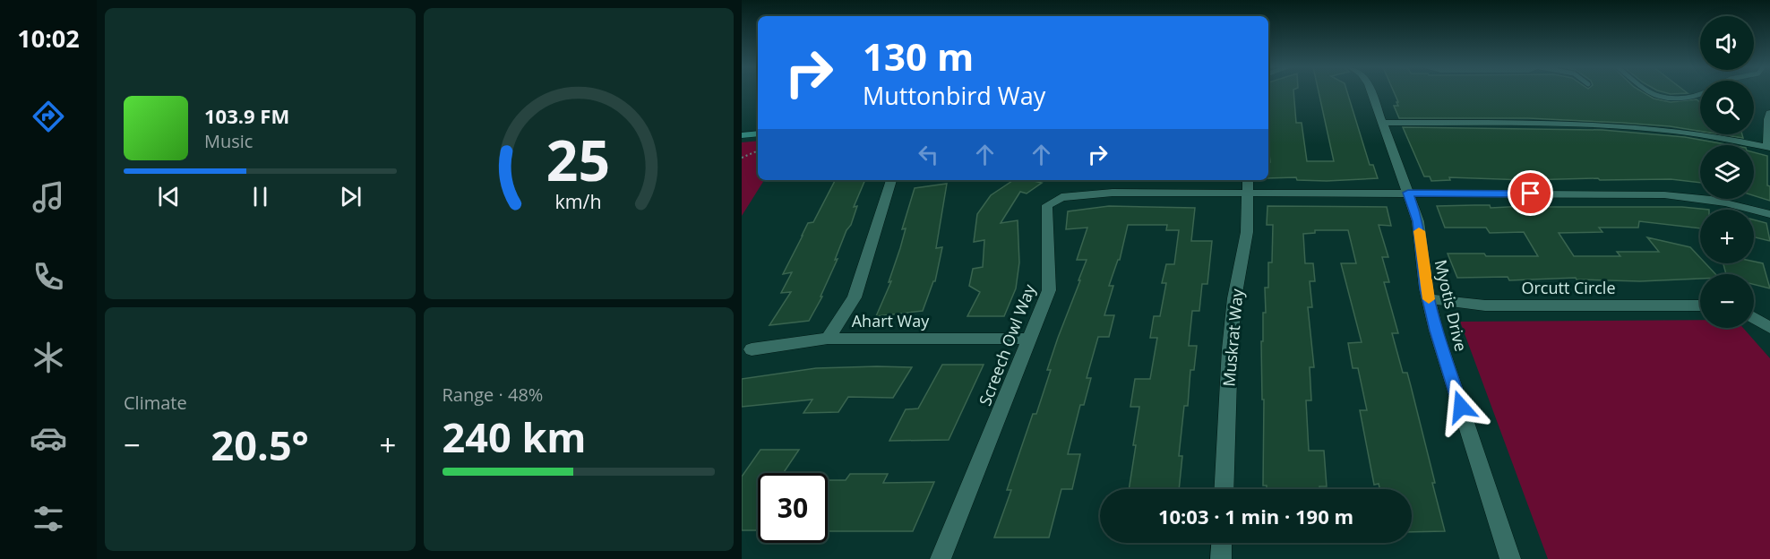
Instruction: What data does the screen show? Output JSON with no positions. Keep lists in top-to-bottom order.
{
  "streets": {
    "street": [
      "Orcutt Circle",
      "Myotis Drive",
      "Ahart Way",
      "Muskrat Way",
      "Screech Owl Way"
    ]
  },
  "crossings": [
    ["Orcutt Circle", "Myotis Drive"],
    ["Myotis Drive", "Screech Owl Way"],
    ["Ahart Way", "Screech Owl Way"],
    ["Muskrat Way", "Screech Owl Way"]
  ],
  "page": {
    "tabs": "10:02",
    "map_buttons": ["+", "−"],
    "turn": ["130 m", "Muttonbird Way"],
    "song": ["103.9 FM", "Music"],
    "tile": [
      "Climate",
      ["Range · 48%", "240 km"]
    ],
    "heat": ["−", "20.5°", "+"],
    "limit": "30",
    "trip": "10:03 · 1 min · 190 m",
    "gauge": ["25", "km/h"]
  }
}
